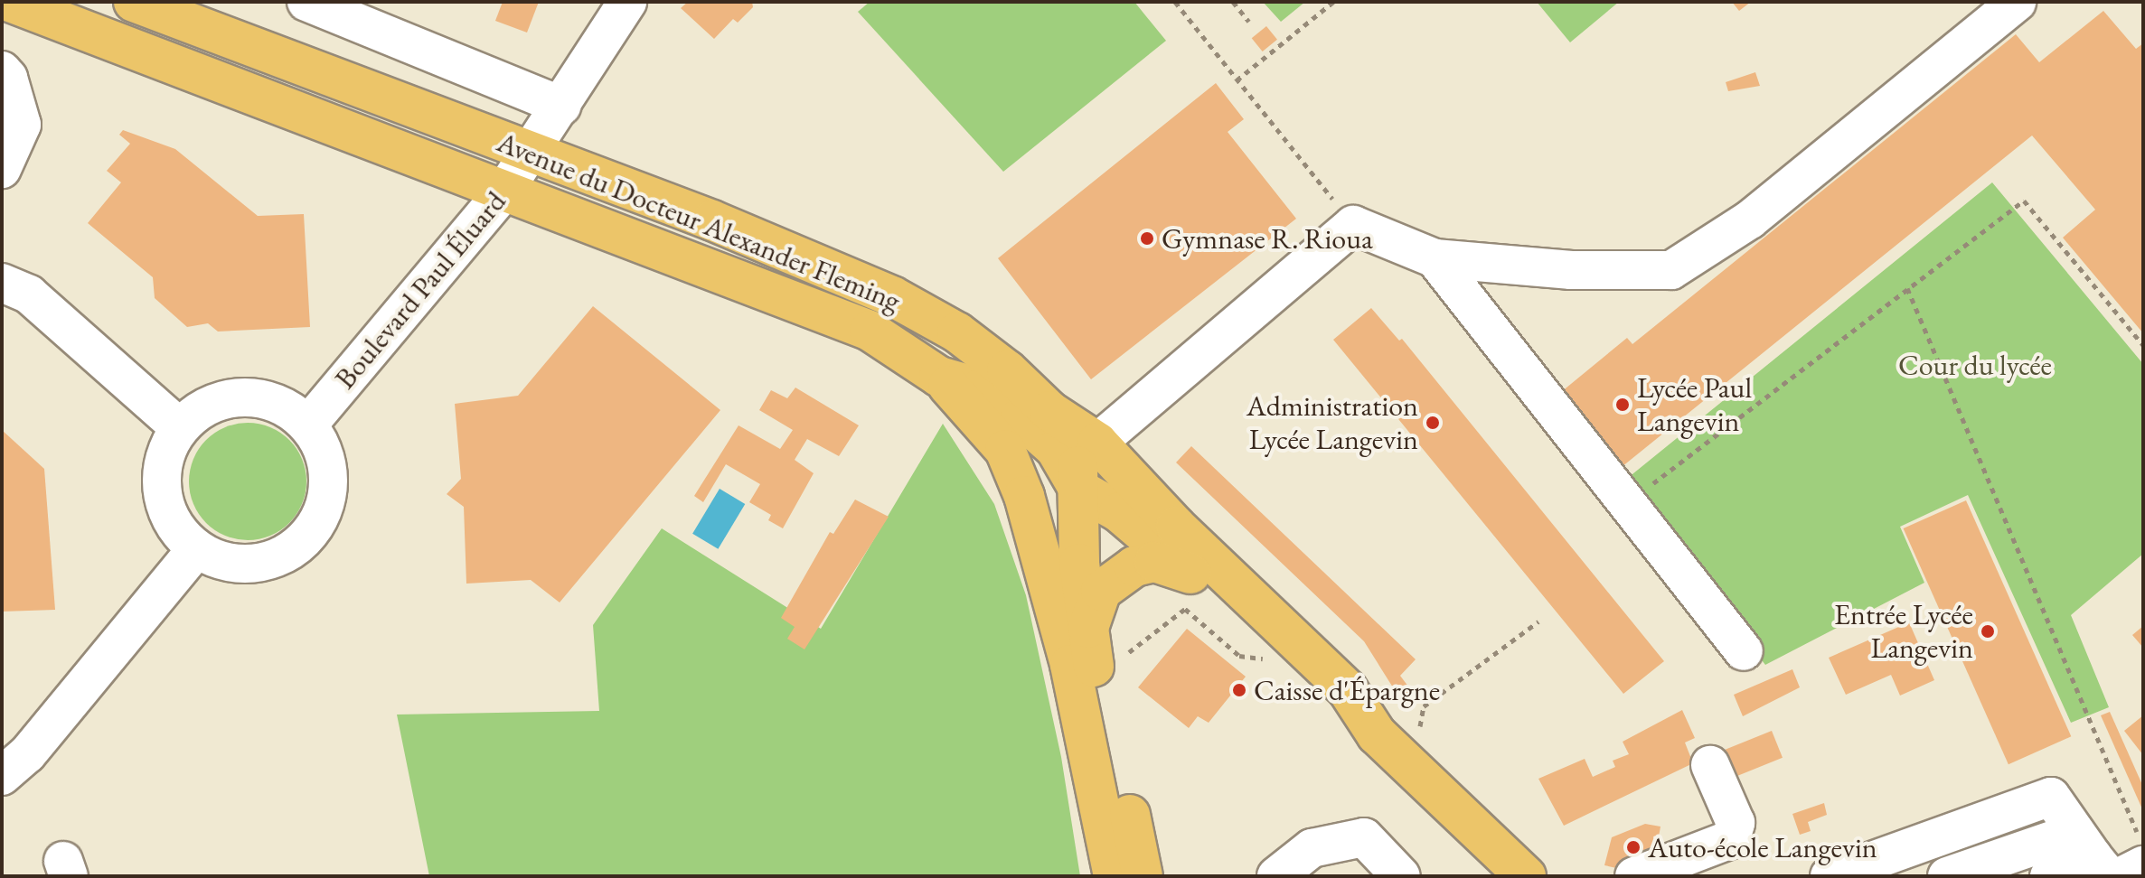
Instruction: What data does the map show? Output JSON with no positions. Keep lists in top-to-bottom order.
{
  "streets": {
    "main road": ["Avenue du Docteur Alexander Fleming"],
    "street": ["Boulevard Paul Éluard"]
  },
  "crossings": [
    ["Avenue du Docteur Alexander Fleming", "Boulevard Paul Éluard"]
  ],
  "parks": ["Cour du lycée"],
  "places": [
    "Gymnase R. Rioua",
    "Lycée Paul Langevin",
    "Administration Lycée Langevin",
    "Entrée Lycée Langevin",
    "Caisse d'Épargne",
    "Auto-école Langevin"
  ]
}
